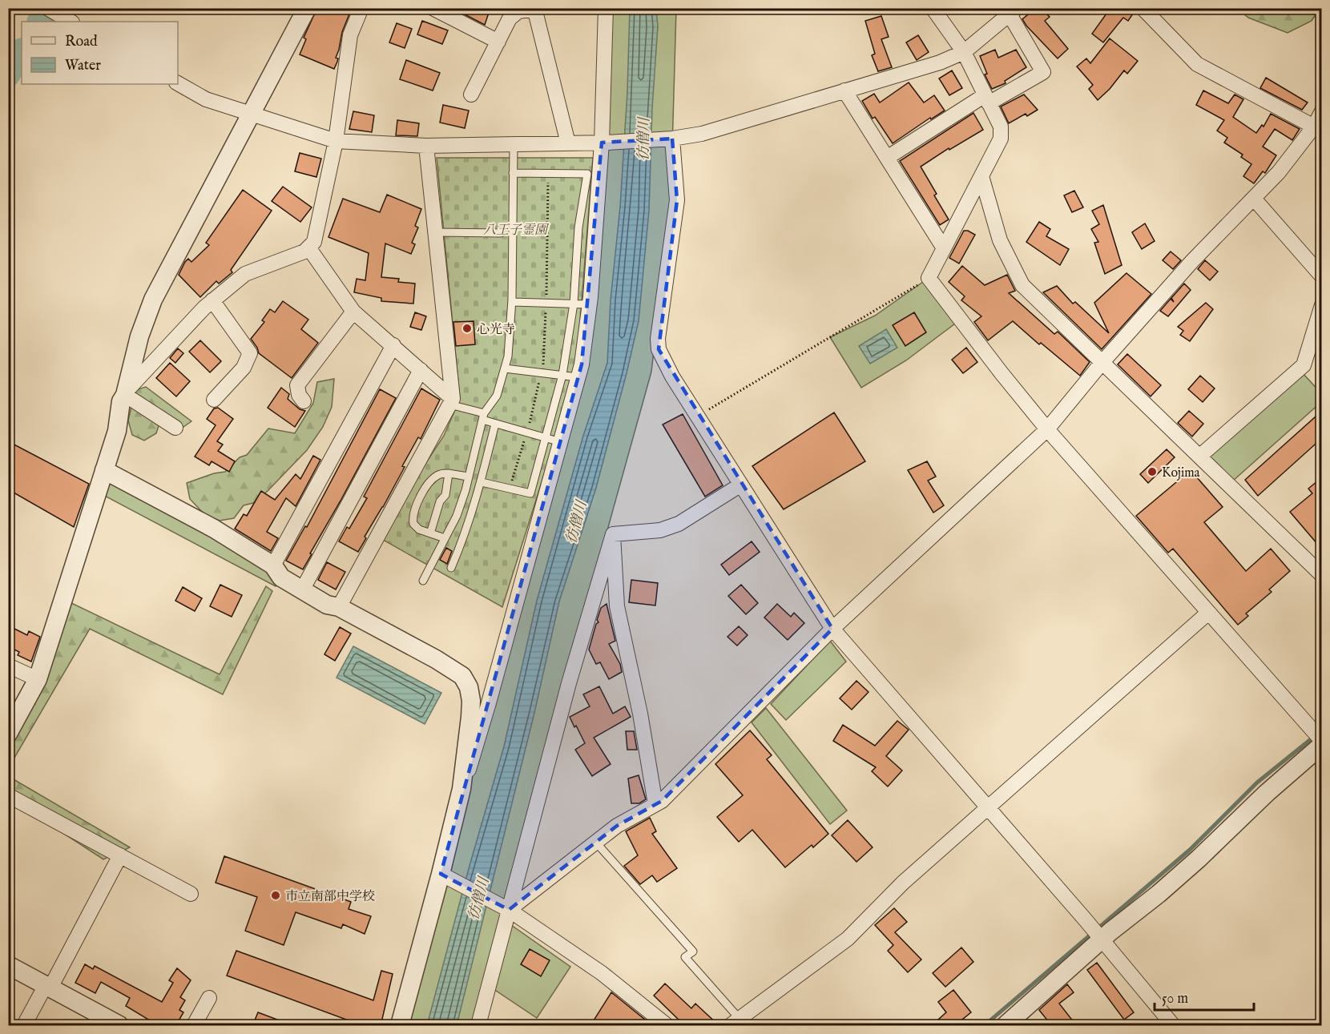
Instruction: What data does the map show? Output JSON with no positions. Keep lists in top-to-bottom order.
{
  "water": ["彷僧川"],
  "parks": ["八王子霊園"],
  "places": ["心光寺", "Kojima", "市立南部中学校"],
  "legend": ["Road", "Water"],
  "scale_bar": "50 m"
}
